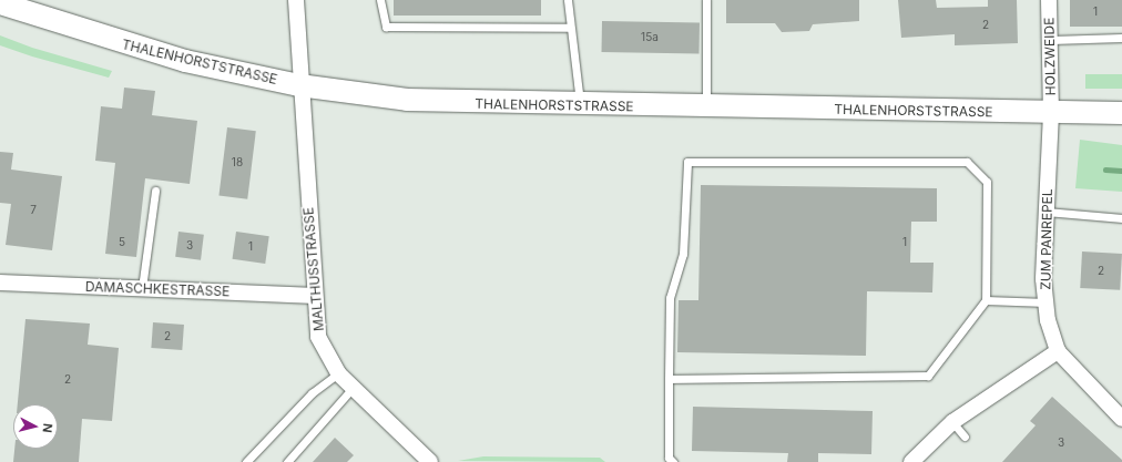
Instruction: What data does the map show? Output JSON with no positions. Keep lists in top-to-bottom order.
{
  "streets": {
    "main road": ["THALENHORSTSTRASSE"],
    "street": [
      "HOLZWEIDE",
      "ZUM PANREPEL",
      "MALTHUSSTRASSE",
      "DAMASCHKESTRASSE"
    ]
  },
  "crossings": [
    ["HOLZWEIDE", "THALENHORSTSTRASSE"],
    ["HOLZWEIDE", "ZUM PANREPEL"],
    ["THALENHORSTSTRASSE", "ZUM PANREPEL"],
    ["THALENHORSTSTRASSE", "MALTHUSSTRASSE"],
    ["MALTHUSSTRASSE", "DAMASCHKESTRASSE"]
  ],
  "house_numbers": [
    "1",
    "2",
    "15a",
    "18",
    "7",
    "5",
    "1",
    "3",
    "1",
    "2",
    "2",
    "2",
    "3"
  ],
  "north": "right"
}
